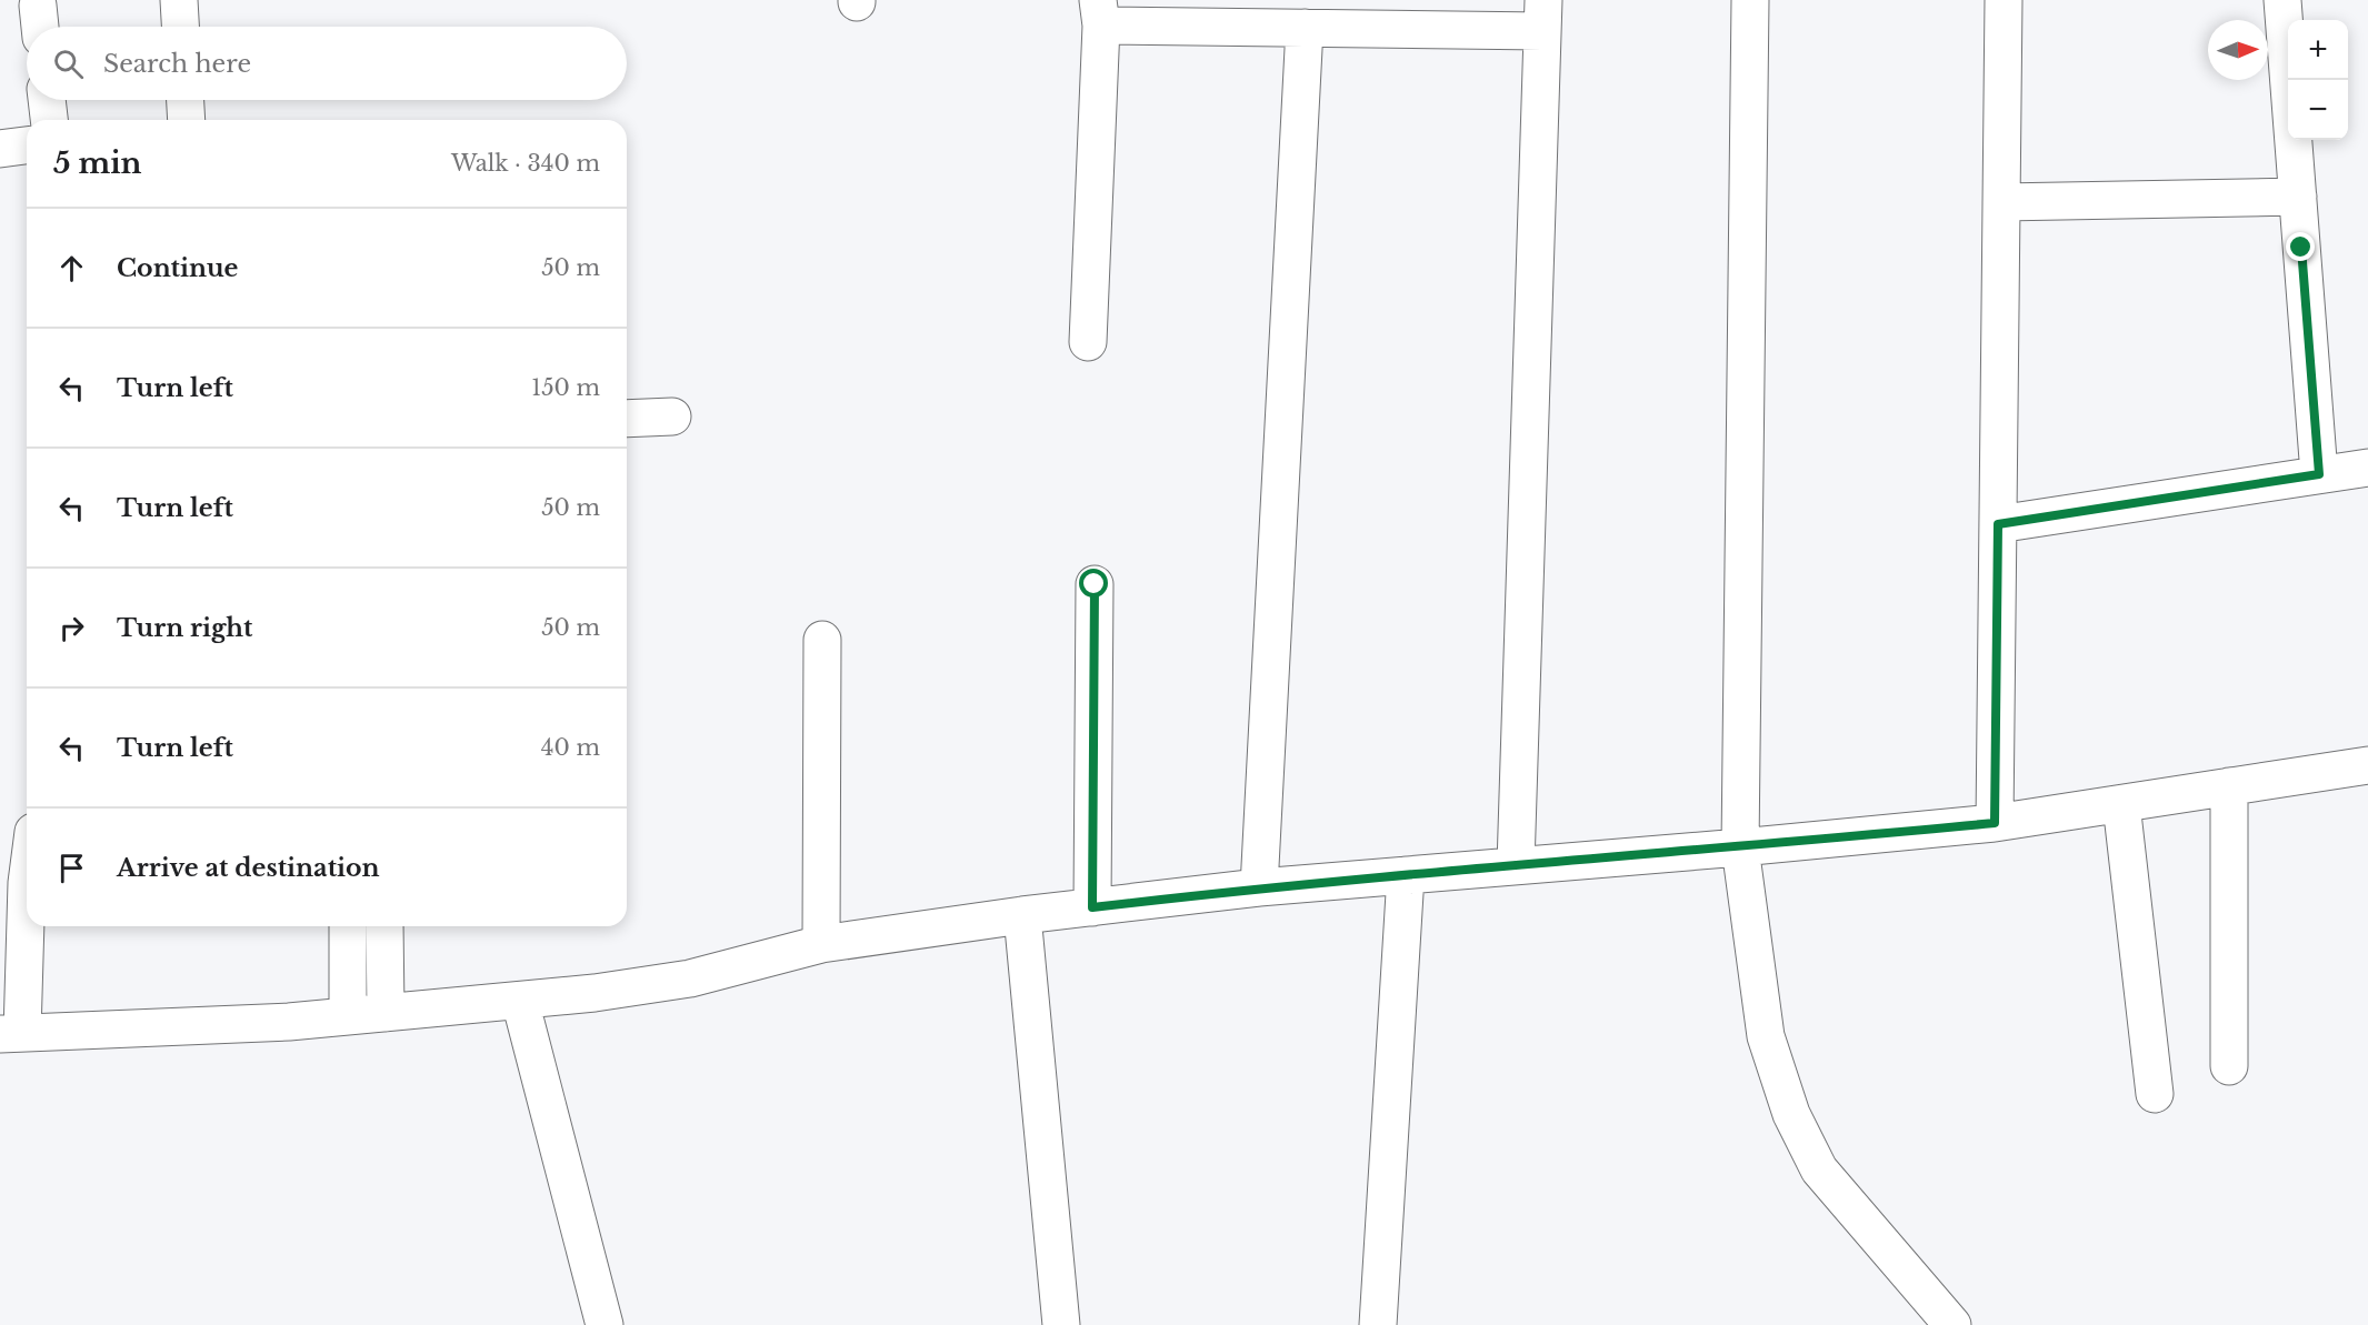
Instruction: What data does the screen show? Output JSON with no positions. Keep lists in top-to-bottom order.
{
  "north": "right",
  "page": {
    "map_buttons": ["+", "−"],
    "search": "Search here",
    "heading": ["5 min", "Walk · 340 m"],
    "list": [
      ["Continue", "50 m"],
      ["Turn left", "150 m"],
      ["Turn left", "50 m"],
      ["Turn right", "50 m"],
      ["Turn left", "40 m"],
      "Arrive at destination"
    ]
  }
}
